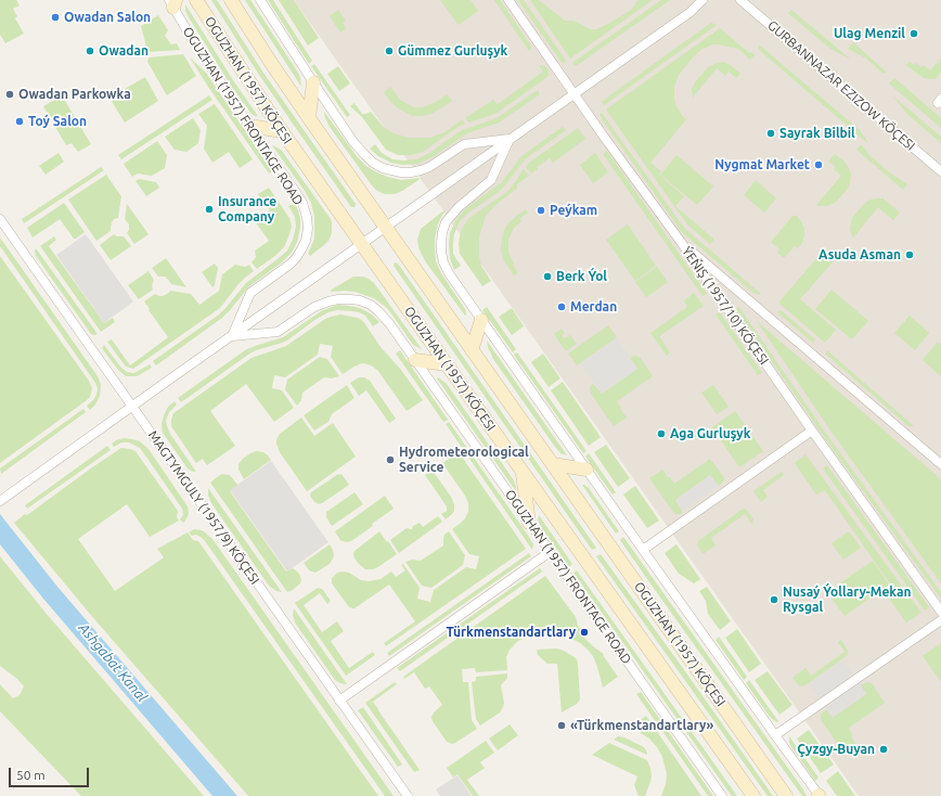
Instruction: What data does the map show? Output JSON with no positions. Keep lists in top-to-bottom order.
{
  "streets": {
    "main road": ["OGUZHAN (1957) KÖÇESI"],
    "street": [
      "GURBANNAZAR EZIZOW KÖÇESI",
      "OGUZHAN (1957) FRONTAGE ROAD",
      "ÝEŇIŞ (1957/10) KÖÇESI",
      "MAGTYMGULY (1957/9) KÖÇESI"
    ]
  },
  "water": ["Ashgabat Kanal"],
  "places": [
    "Owadan Salon",
    "Ulag Menzil",
    "Owadan",
    "Gümmez Gurluşyk",
    "Owadan Parkowka",
    "Toý Salon",
    "Sayrak Bilbil",
    "Nygmat Market",
    "Insurance Company",
    "Peýkam",
    "Asuda Asman",
    "Berk Ýol",
    "Merdan",
    "Aga Gurluşyk",
    "Hydrometeorological Service",
    "Nusaý Ýollary-Mekan Rysgal",
    "Türkmenstandartlary",
    "«Türkmenstandartlary»",
    "Çyzgy-Buyan"
  ],
  "scale_bar": "50 m"
}
